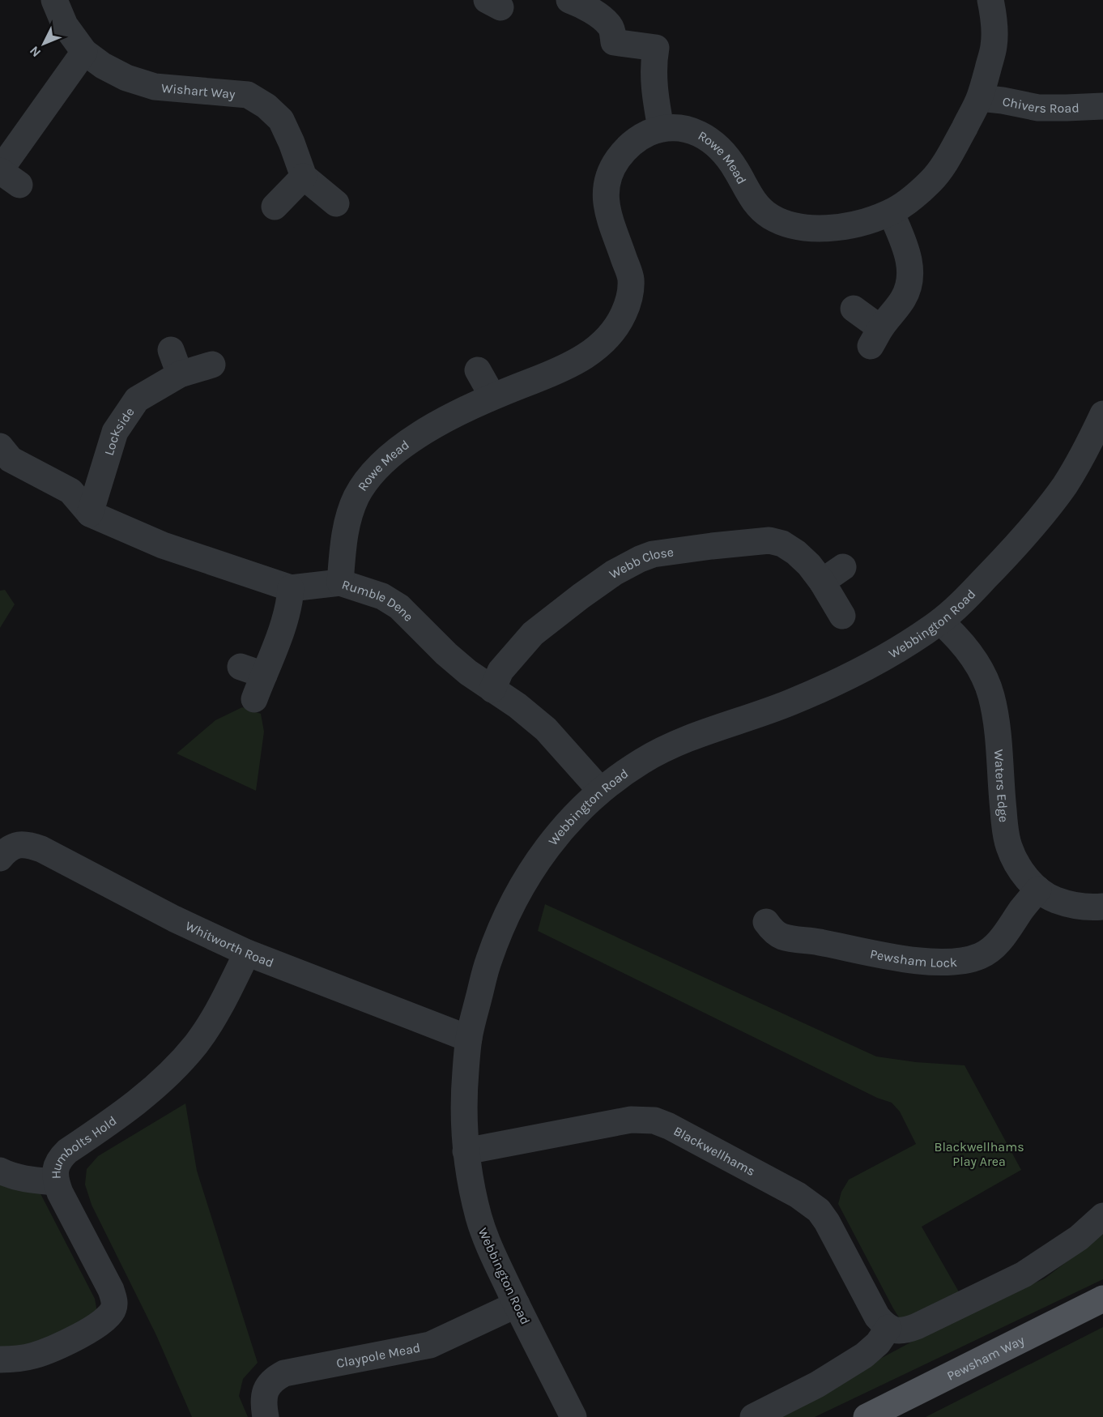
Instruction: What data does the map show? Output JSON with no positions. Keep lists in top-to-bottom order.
{
  "streets": {
    "main road": ["Pewsham Way"],
    "street": [
      "Wishart Way",
      "Chivers Road",
      "Rowe Mead",
      "Lockside",
      "Webb Close",
      "Rumble Dene",
      "Webbington Road",
      "Waters Edge",
      "Whitworth Road",
      "Pewsham Lock",
      "Humbolts Hold",
      "Blackwellhams",
      "Claypole Mead"
    ]
  },
  "crossings": [
    ["Chivers Road", "Rowe Mead"],
    ["Rowe Mead", "Rumble Dene"],
    ["Lockside", "Rumble Dene"],
    ["Webb Close", "Rumble Dene"],
    ["Rumble Dene", "Webbington Road"],
    ["Webbington Road", "Waters Edge"],
    ["Webbington Road", "Whitworth Road"],
    ["Webbington Road", "Blackwellhams"],
    ["Webbington Road", "Claypole Mead"],
    ["Waters Edge", "Pewsham Lock"],
    ["Whitworth Road", "Humbolts Hold"]
  ],
  "parks": ["Blackwellhams Play Area"],
  "north": "bottom left"
}
